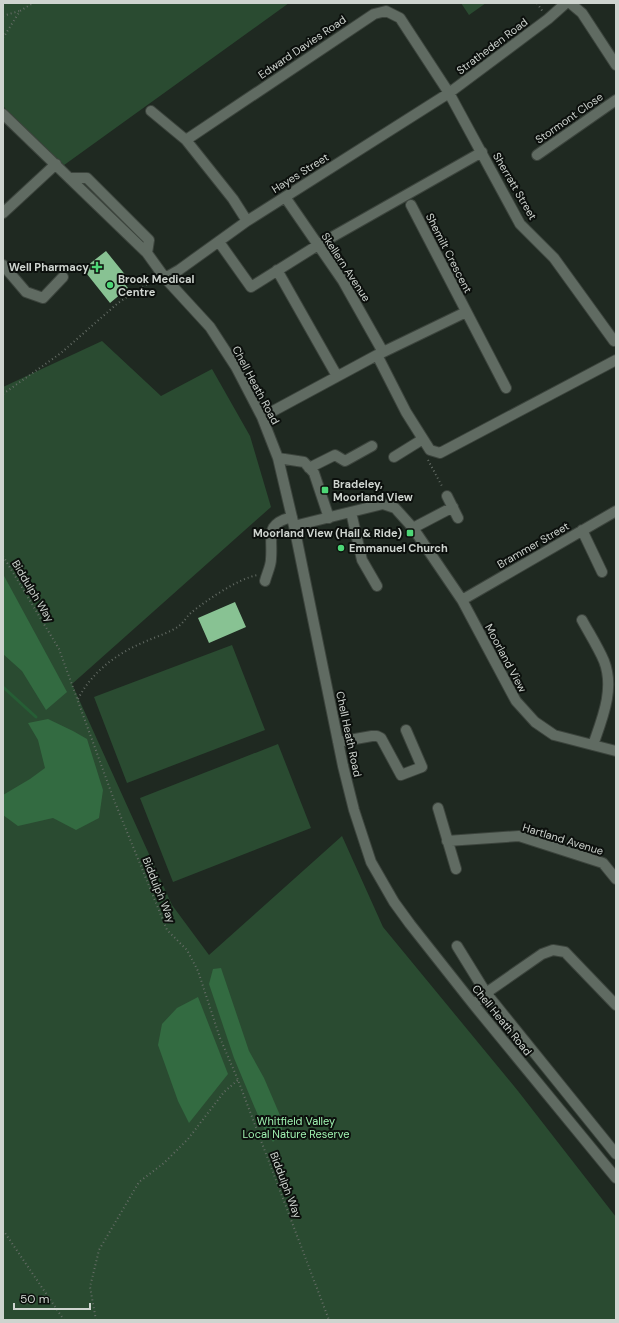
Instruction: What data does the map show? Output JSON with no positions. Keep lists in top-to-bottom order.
{
  "streets": {
    "street": [
      "Stratheden Road",
      "Edward Davies Road",
      "Stormont Close",
      "Hayes Street",
      "Sherratt Street",
      "Shemilt Crescent",
      "Skellern Avenue",
      "Chell Heath Road",
      "Brammer Street",
      "Moorland View",
      "Hartland Avenue"
    ],
    "path": ["Biddulph Way"]
  },
  "crossings": [
    ["Stratheden Road", "Edward Davies Road"],
    ["Stratheden Road", "Hayes Street"],
    ["Stratheden Road", "Sherratt Street"],
    ["Edward Davies Road", "Hayes Street"],
    ["Edward Davies Road", "Sherratt Street"],
    ["Hayes Street", "Sherratt Street"],
    ["Hayes Street", "Skellern Avenue"],
    ["Hayes Street", "Chell Heath Road"],
    ["Chell Heath Road", "Moorland View"],
    ["Brammer Street", "Moorland View"]
  ],
  "parks": ["Whitfield Valley Local Nature Reserve"],
  "places": {
    "health": ["Well Pharmacy"],
    "other": ["Brook Medical Centre", "Emmanuel Church"],
    "transit": ["Bradeley, Moorland View", "Moorland View (Hail & Ride)"]
  },
  "scale_bar": "50 m"
}
